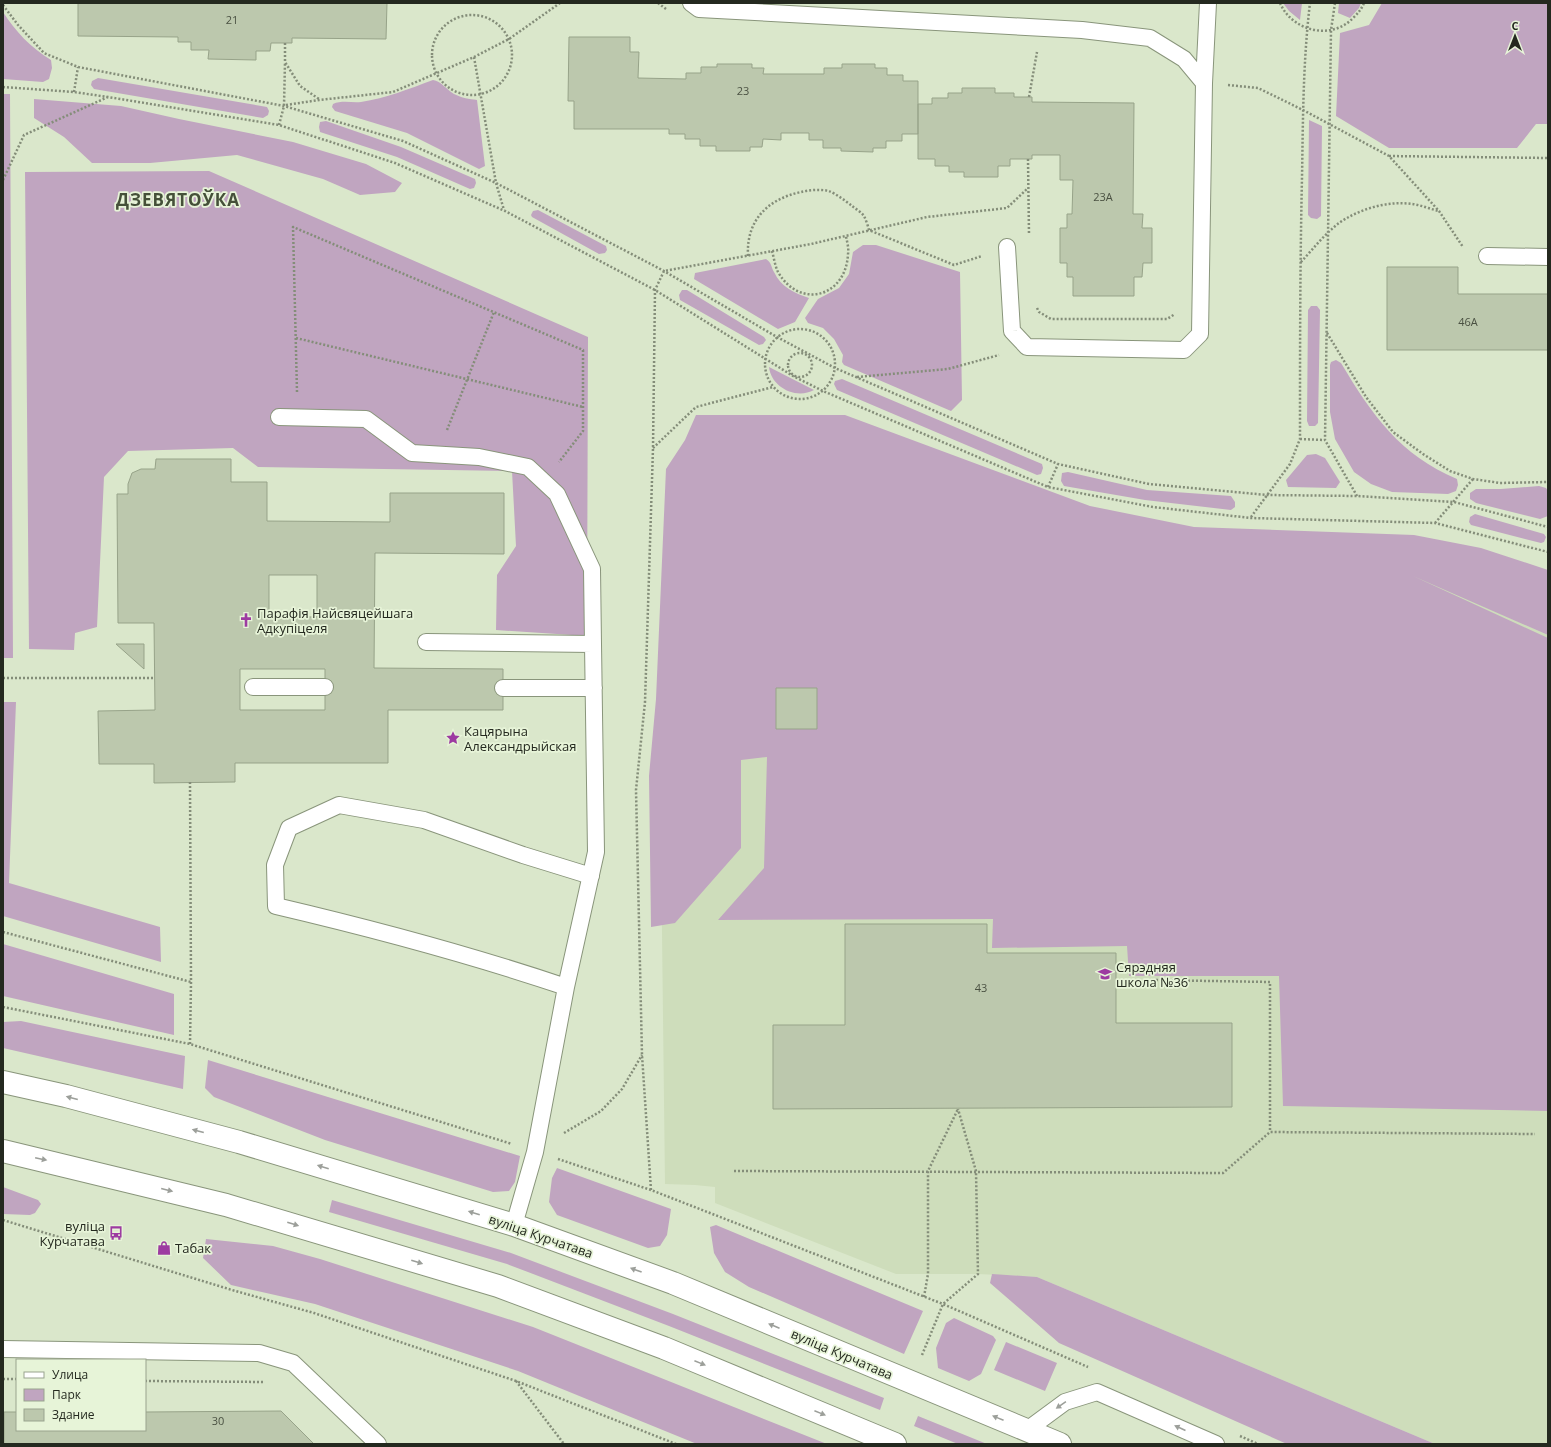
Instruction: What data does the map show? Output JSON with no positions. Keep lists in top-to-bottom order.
{
  "streets": {
    "main road": ["вуліца Курчатава"]
  },
  "districts": ["ДЗЕВЯТОЎКА"],
  "places": {
    "church": ["Парафія Найсвяцейшага Адкупіцеля"],
    "place": ["Кацярына Александрыйская"],
    "school or university": ["Сярэдняя школа №36"],
    "bus stop": ["вуліца Курчатава"],
    "shop": ["Табак"]
  },
  "house_numbers": [
    "21",
    "23",
    "23А",
    "46А",
    "43",
    "30"
  ],
  "legend": ["Улица", "Парк", "Здание"],
  "north": "top"
}
